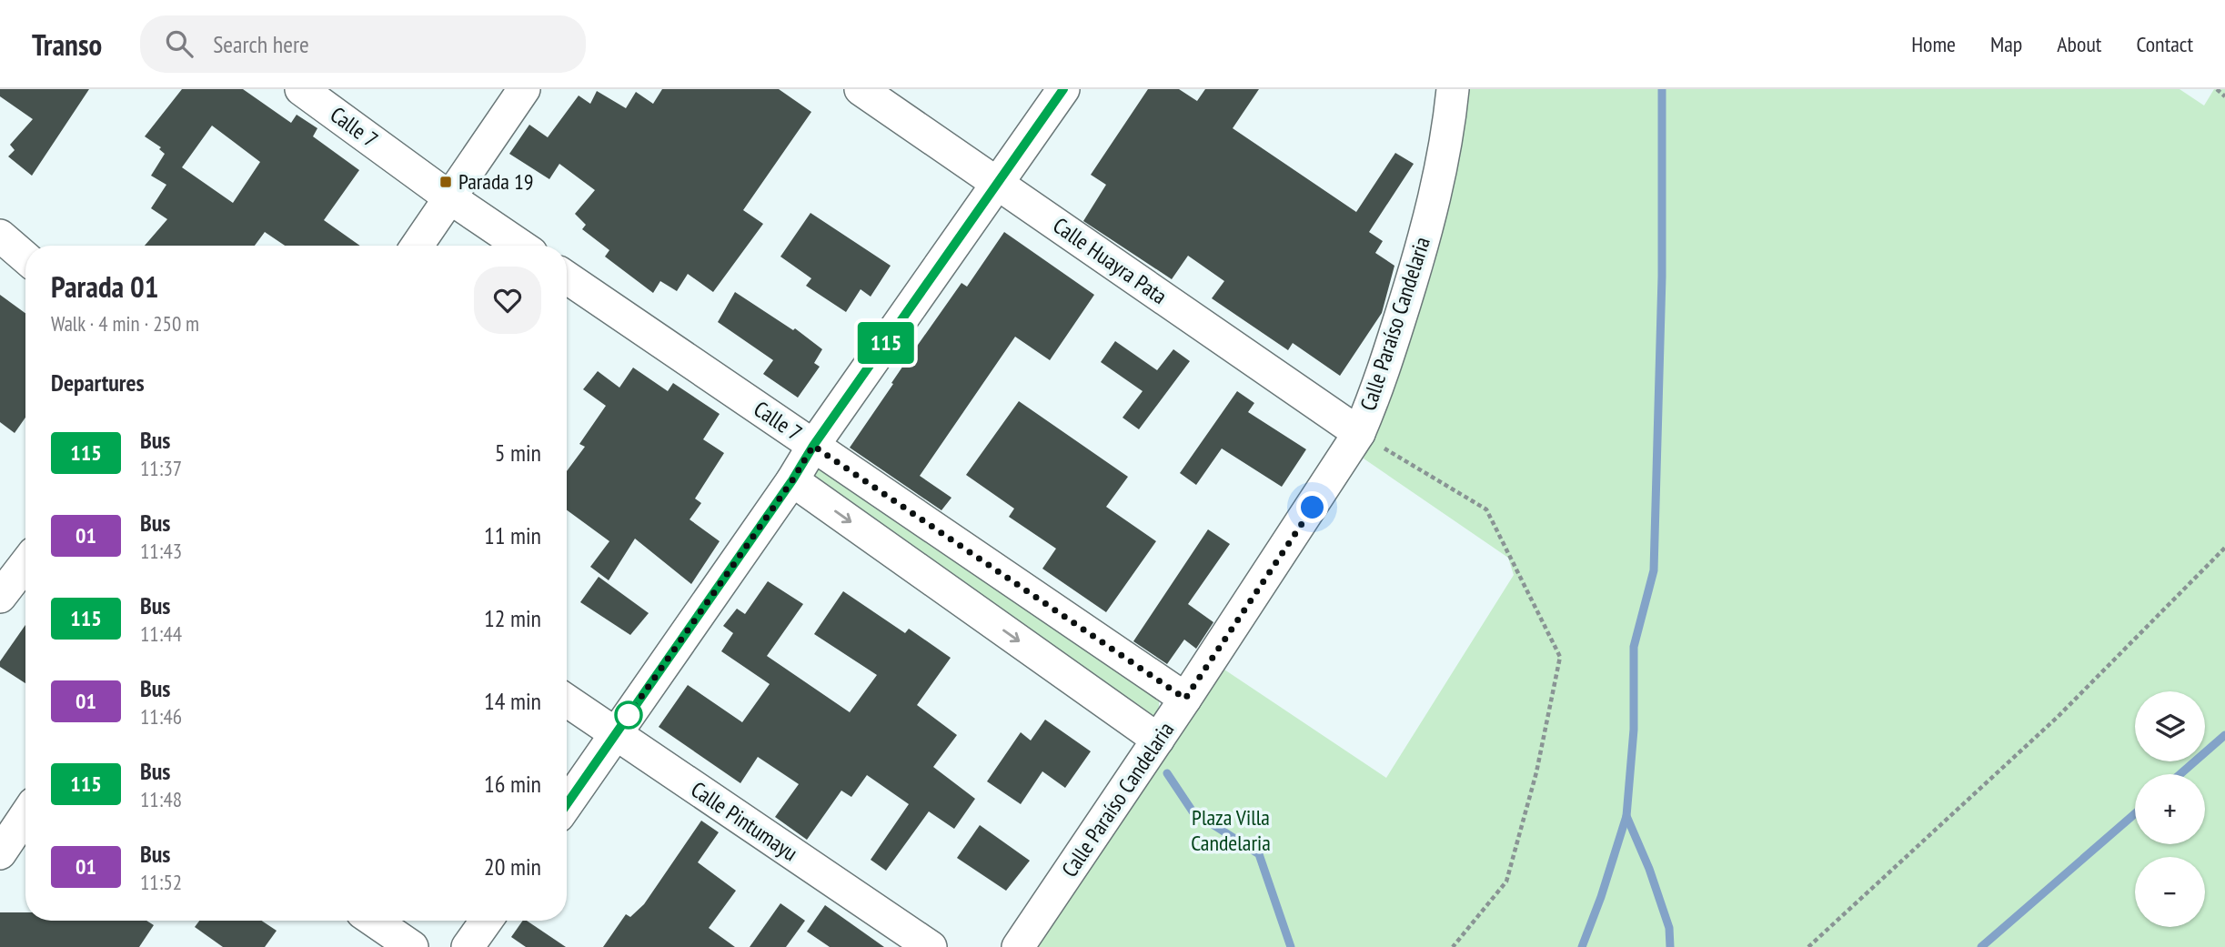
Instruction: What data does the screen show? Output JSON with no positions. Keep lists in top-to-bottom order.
{
  "streets": {
    "street": [
      "Calle 7",
      "Calle Huayra Pata",
      "Calle Paraíso Candelaria",
      "Calle Pintumayu"
    ]
  },
  "crossings": [
    ["Calle 7", "Calle Paraíso Candelaria"],
    ["Calle Huayra Pata", "Calle Paraíso Candelaria"]
  ],
  "parks": ["Plaza Villa Candelaria"],
  "places": {
    "transit": ["Parada 19"]
  },
  "lines": ["bus line 115"],
  "page": {
    "header": "Transo",
    "search": "Search here",
    "nav": [
      "Home",
      "Map",
      "About",
      "Contact"
    ],
    "on_map": "115",
    "heading": [
      ["Parada 01", "Walk · 4 min · 250 m"],
      "Departures"
    ],
    "list": [
      {
        "mark": "115",
        "name": "Bus",
        "note": "11:37",
        "value": "5 min"
      },
      {
        "mark": "01",
        "name": "Bus",
        "note": "11:43",
        "value": "11 min"
      },
      {
        "mark": "115",
        "name": "Bus",
        "note": "11:44",
        "value": "12 min"
      },
      {
        "mark": "01",
        "name": "Bus",
        "note": "11:46",
        "value": "14 min"
      },
      {
        "mark": "115",
        "name": "Bus",
        "note": "11:48",
        "value": "16 min"
      },
      {
        "mark": "01",
        "name": "Bus",
        "note": "11:52",
        "value": "20 min"
      }
    ],
    "map_buttons": ["+", "−"]
  }
}
